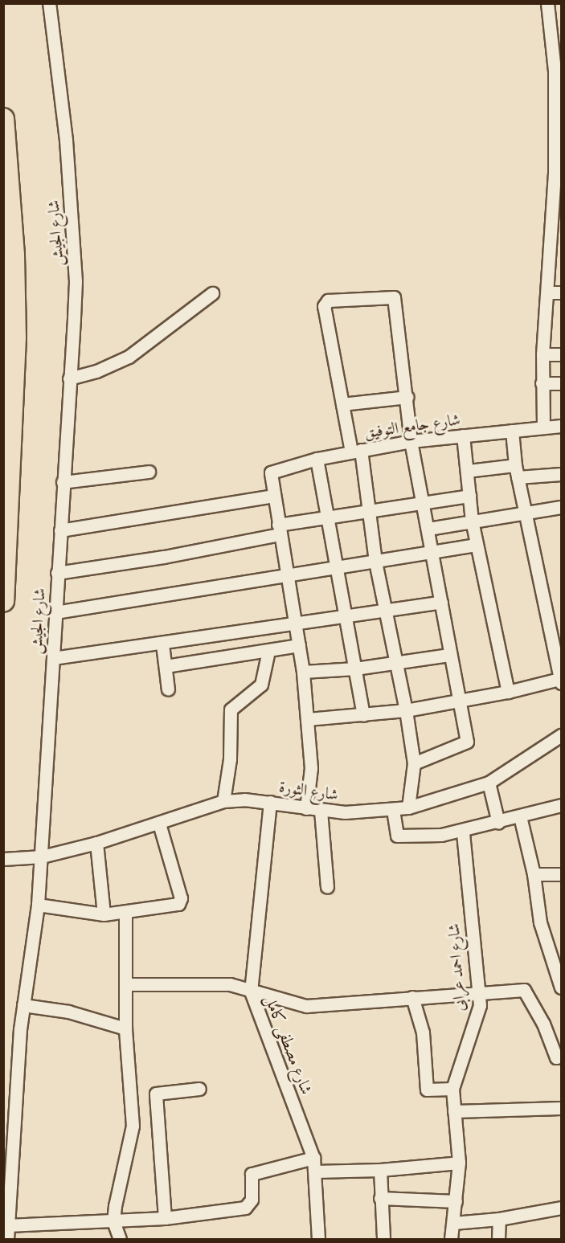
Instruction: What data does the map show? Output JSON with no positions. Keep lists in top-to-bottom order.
{
  "streets": {
    "street": [
      "شارع الجيش",
      "شارع جامع التوفيق",
      "شارع الثورة",
      "شارع احمد عرابى",
      "شارع مصطفى كامل"
    ]
  },
  "crossings": [
    ["شارع الجيش", "شارع الثورة"],
    ["شارع الثورة", "شارع مصطفى كامل"]
  ]
}
